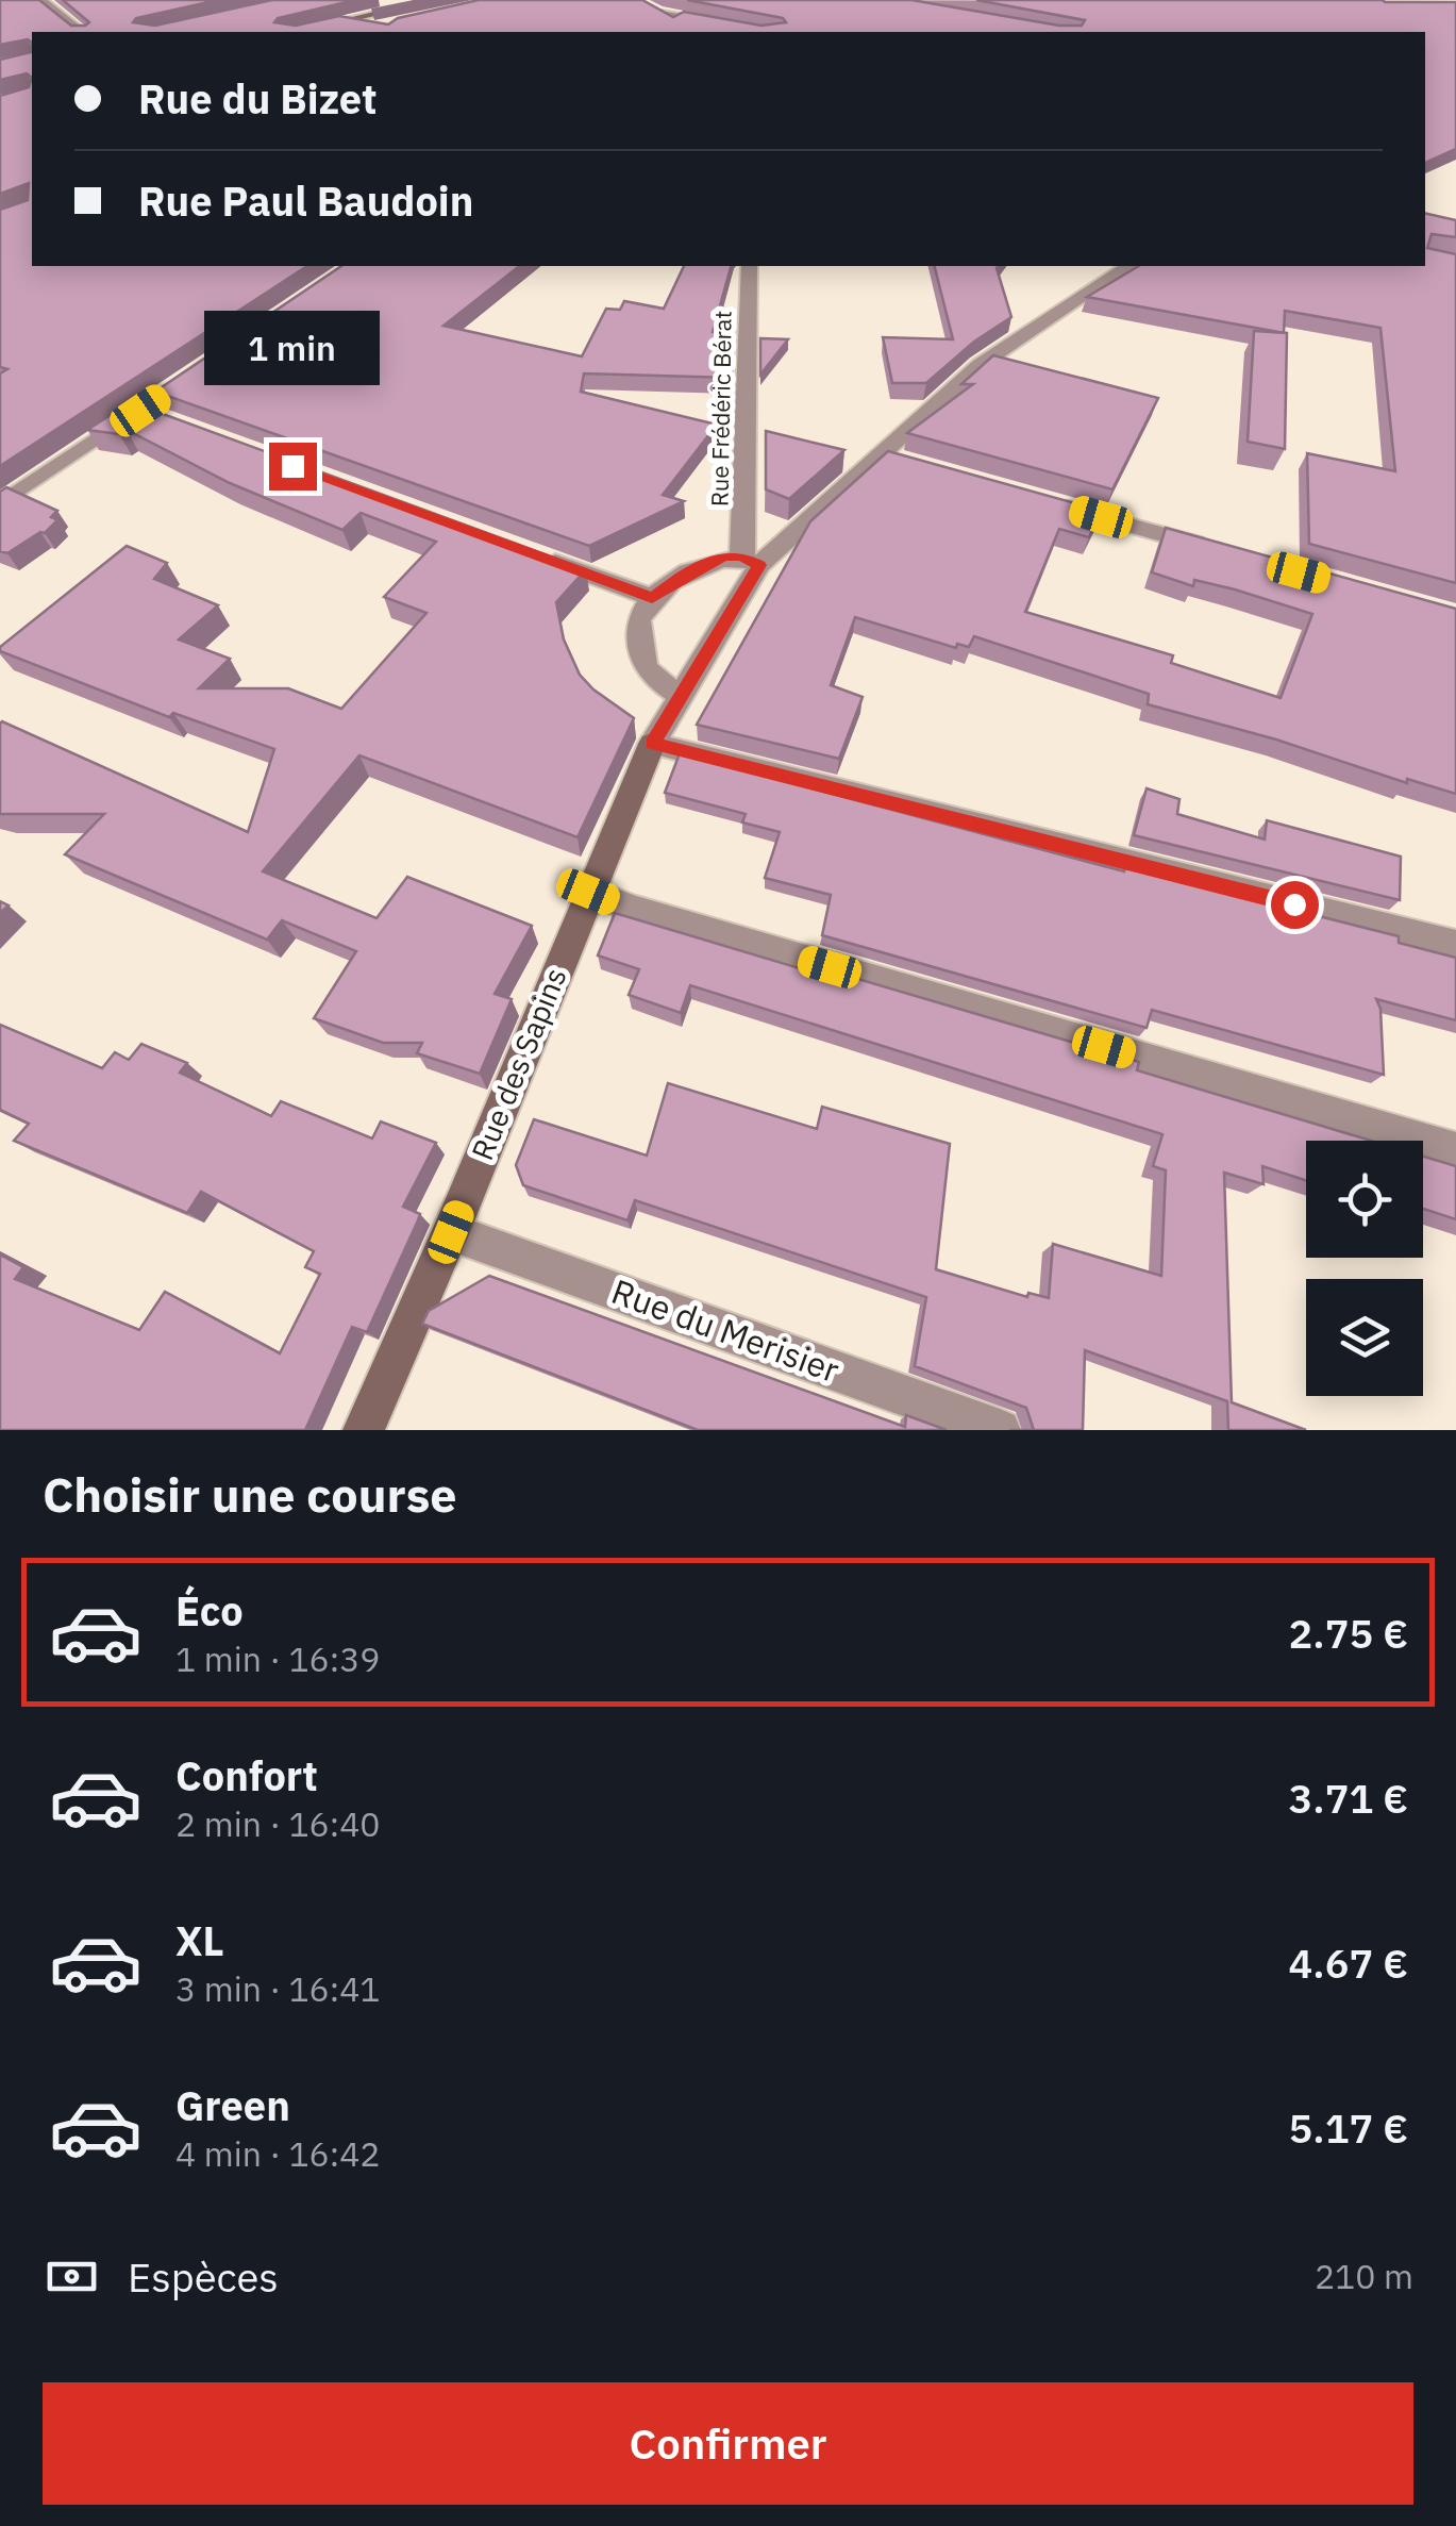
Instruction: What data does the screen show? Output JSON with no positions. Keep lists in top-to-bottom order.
{
  "streets": {
    "street": ["Rue Frédéric Bérat", "Rue des Sapins", "Rue du Merisier"]
  },
  "crossings": [
    ["Rue Frédéric Bérat", "Rue des Sapins"],
    ["Rue des Sapins", "Rue du Merisier"]
  ],
  "page": {
    "banner": ["Rue du Bizet", "Rue Paul Baudoin"],
    "bubble": "1 min",
    "heading": "Choisir une course",
    "list": [
      {
        "name": "Éco",
        "note": "1 min · 16:39",
        "value": "2.75 €"
      },
      {
        "name": "Confort",
        "note": "2 min · 16:40",
        "value": "3.71 €"
      },
      {
        "name": "XL",
        "note": "3 min · 16:41",
        "value": "4.67 €"
      },
      {
        "name": "Green",
        "note": "4 min · 16:42",
        "value": "5.17 €"
      }
    ],
    "pay": ["Espèces", "210 m"],
    "buttons": "Confirmer"
  }
}
